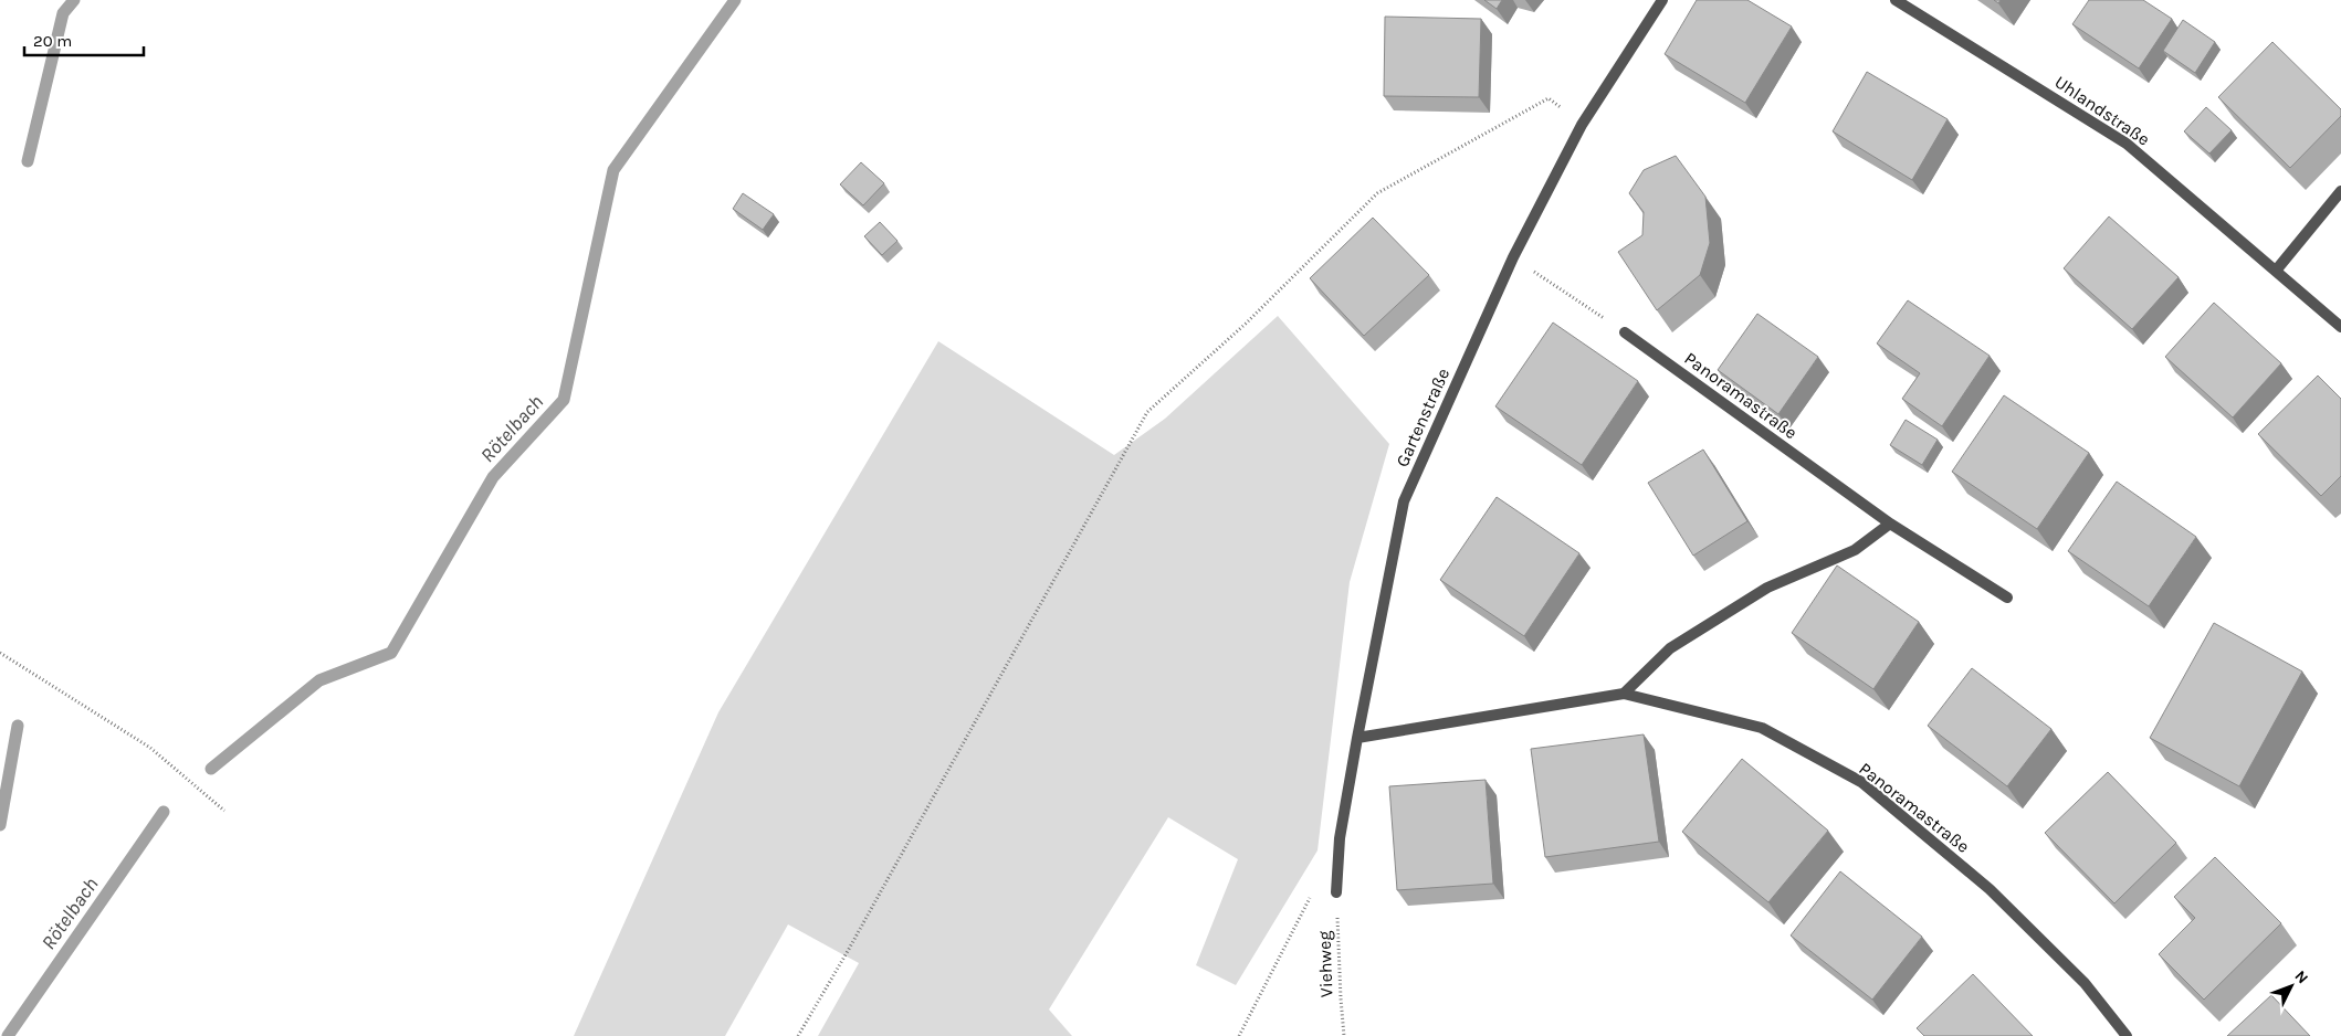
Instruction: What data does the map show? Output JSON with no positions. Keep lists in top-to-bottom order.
{
  "streets": {
    "street": ["Uhlandstraße", "Panoramastraße", "Gartenstraße"],
    "path": ["Viehweg"]
  },
  "crossings": [
    ["Panoramastraße", "Gartenstraße"],
    ["Gartenstraße", "Viehweg"]
  ],
  "water": ["Rötelbach"],
  "scale_bar": "20 m",
  "north": "top right"
}
